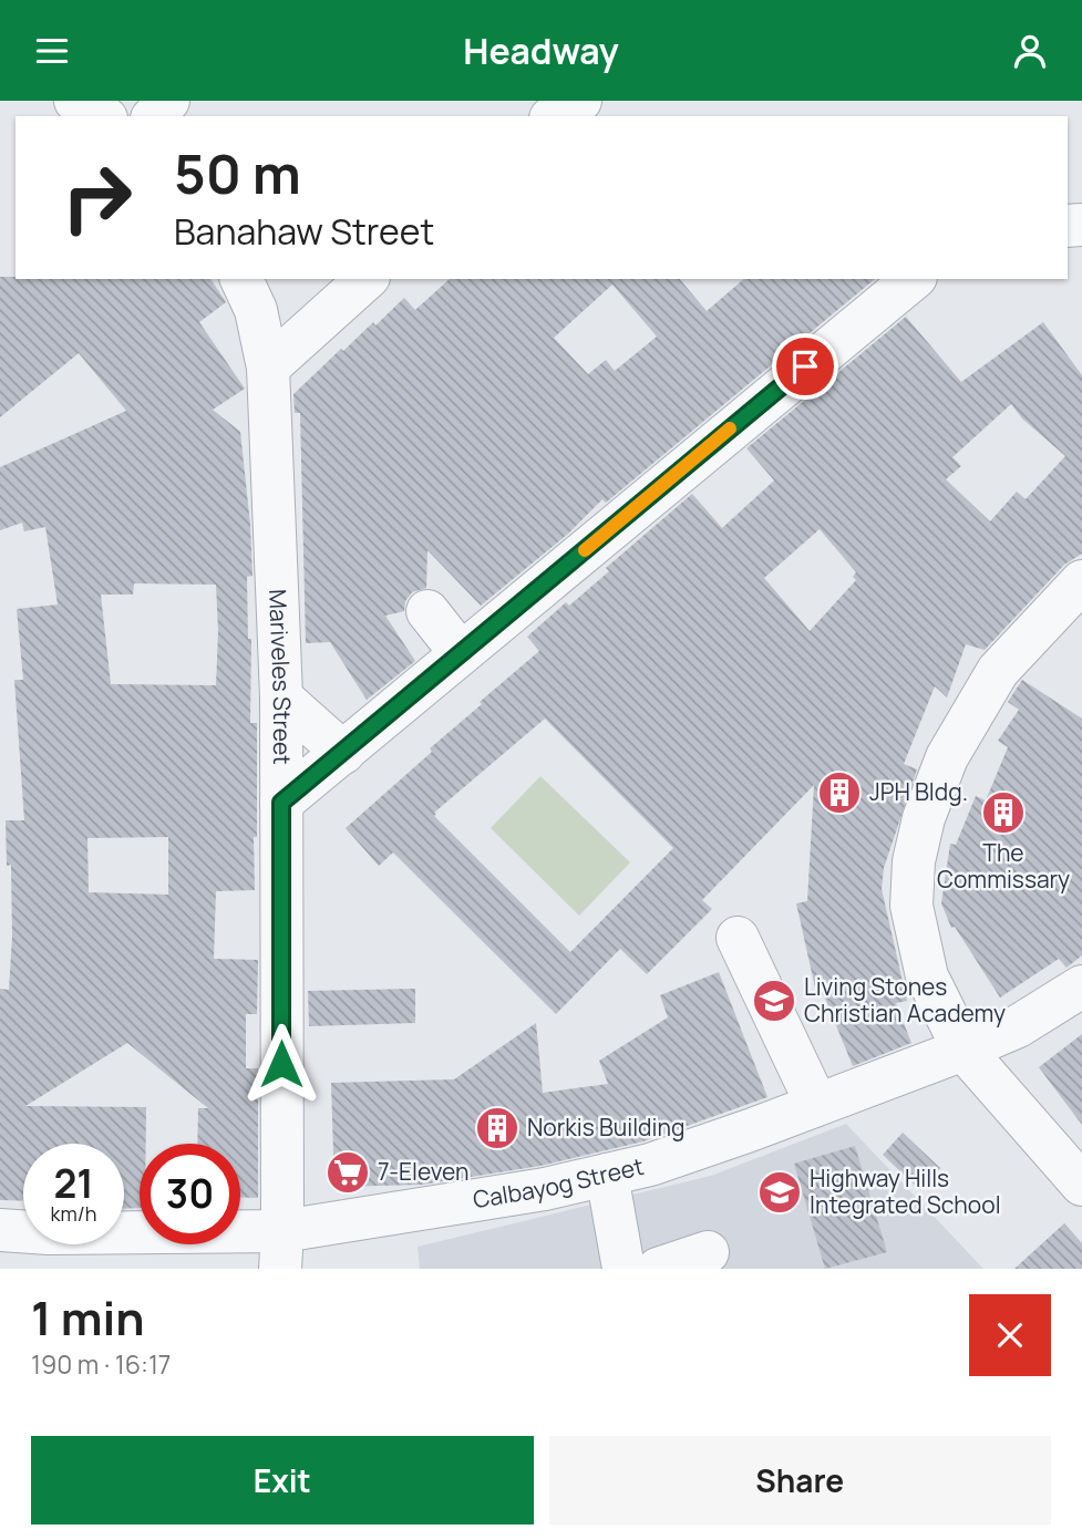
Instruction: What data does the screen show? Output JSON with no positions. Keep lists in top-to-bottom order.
{
  "streets": {
    "street": ["Mariveles Street", "Calbayog Street"]
  },
  "crossings": [
    ["Mariveles Street", "Calbayog Street"]
  ],
  "places": {
    "building": ["JPH Bldg.", "The Commissary", "Norkis Building"],
    "school or university": ["Living Stones Christian Academy", "Highway Hills Integrated School"],
    "supermarket": ["7-Eleven"]
  },
  "page": {
    "header": "Headway",
    "turn": ["50 m", "Banahaw Street"],
    "speed": "21 km/h",
    "limit": "30",
    "heading": ["1 min", "190 m · 16:17"],
    "buttons": ["Exit", "Share"]
  }
}
